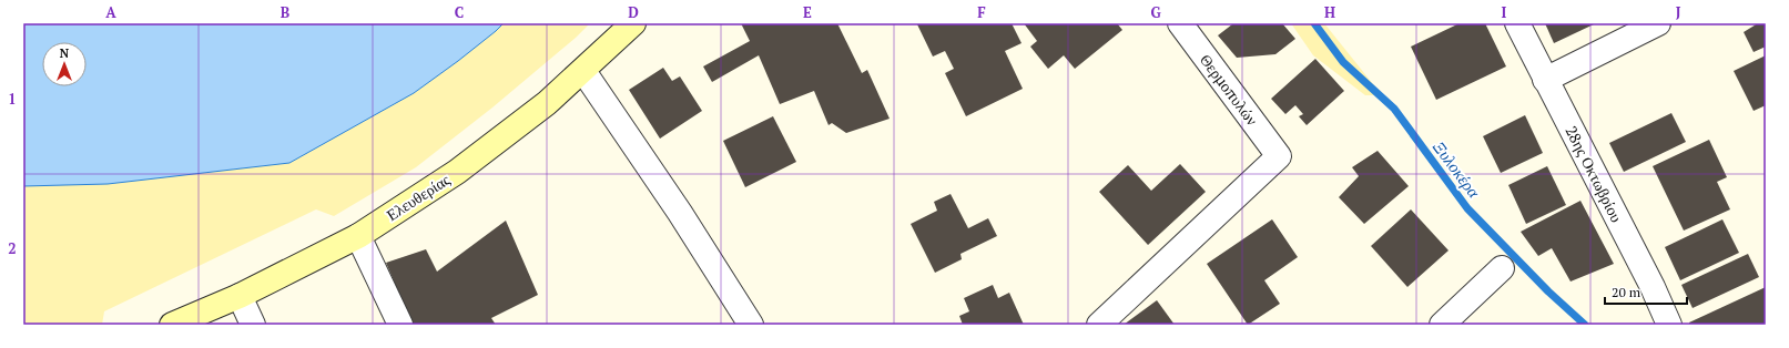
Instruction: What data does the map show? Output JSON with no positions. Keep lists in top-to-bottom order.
{
  "streets": {
    "street": ["Θερμοπυλών", "28ης Οκτωβρίου", "Ελευθερίας"]
  },
  "water": ["Ξυλοκέρα"],
  "scale_bar": "20 m",
  "north": "top",
  "grid": {
    "columns": [
      "A",
      "B",
      "C",
      "D",
      "E",
      "F",
      "G",
      "H",
      "I",
      "J"
    ],
    "rows": ["1", "2"]
  }
}
